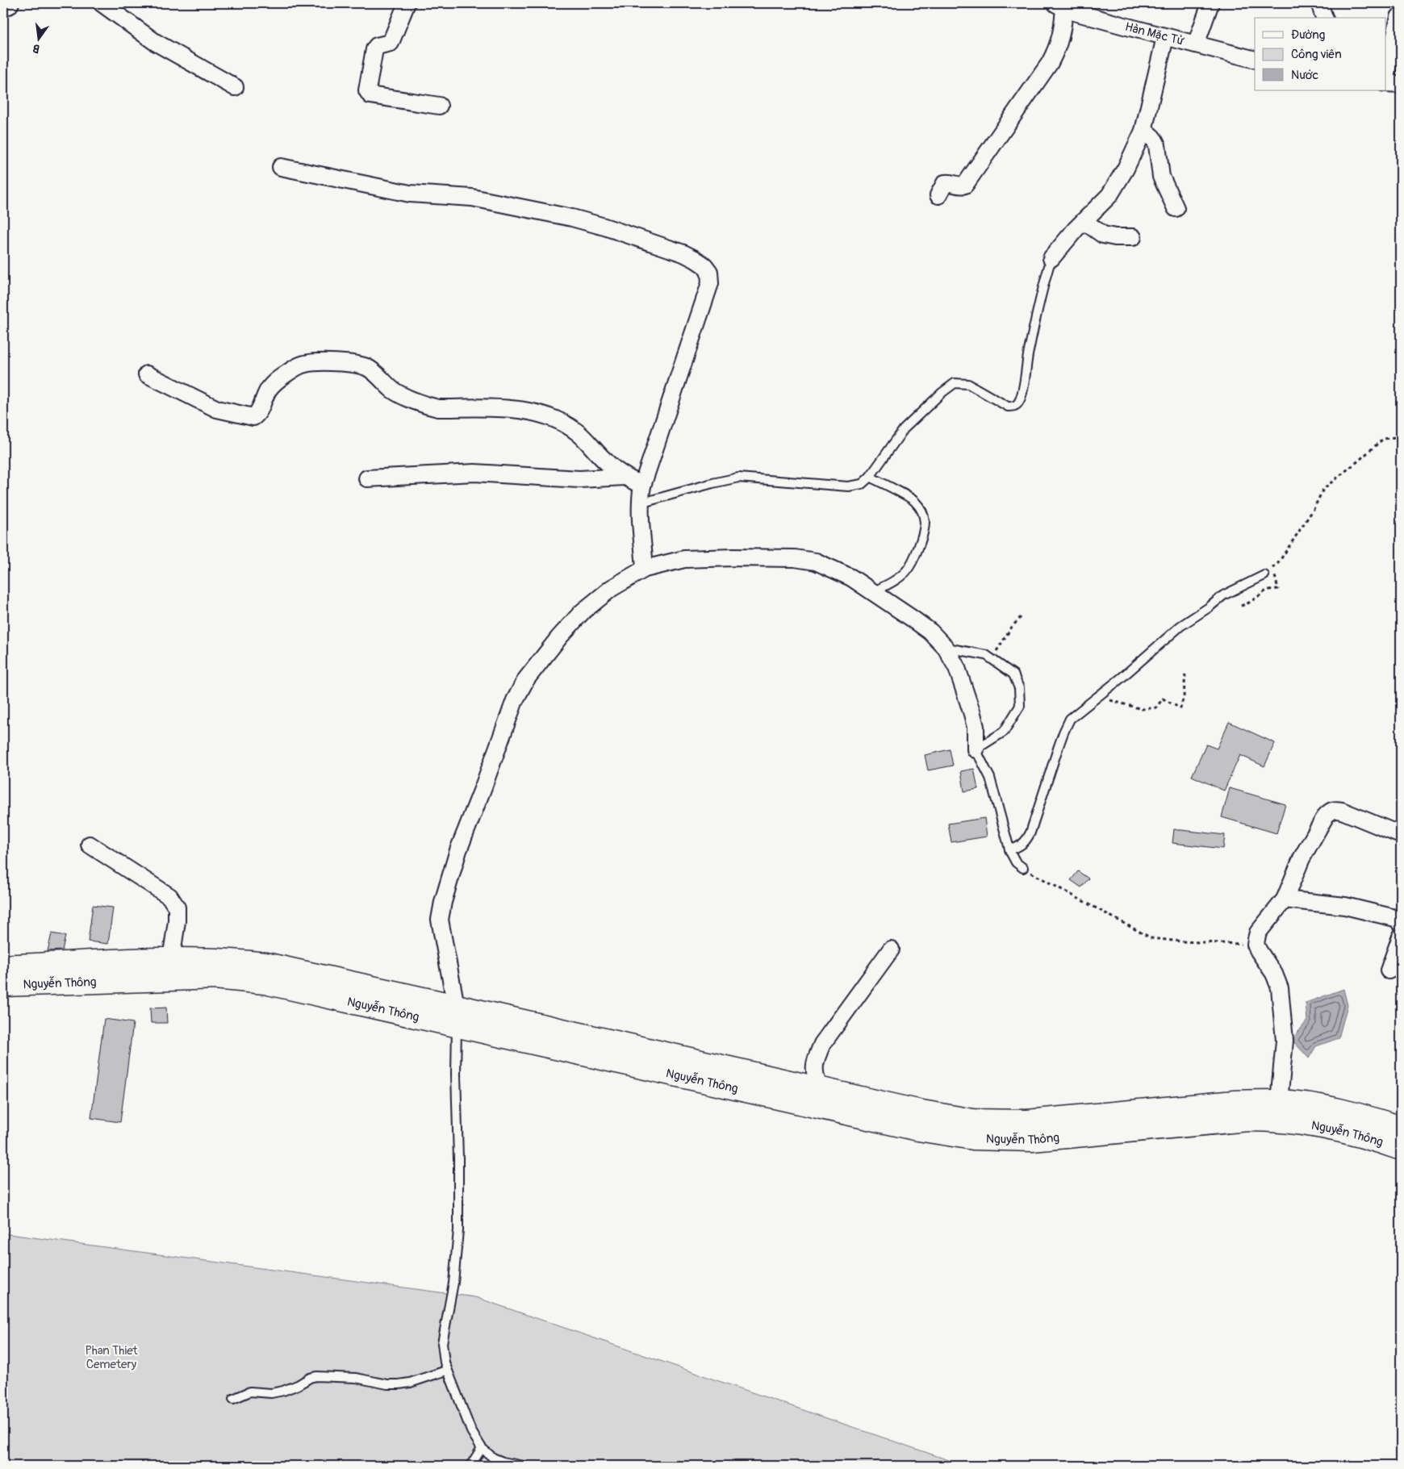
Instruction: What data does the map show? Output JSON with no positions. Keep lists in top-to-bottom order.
{
  "streets": {
    "main road": ["Nguyễn Thông"],
    "street": ["Hàn Mặc Tử"]
  },
  "parks": ["Phan Thiet Cemetery"],
  "legend": ["Đường", "Công viên", "Nước"],
  "north": "bottom"
}
